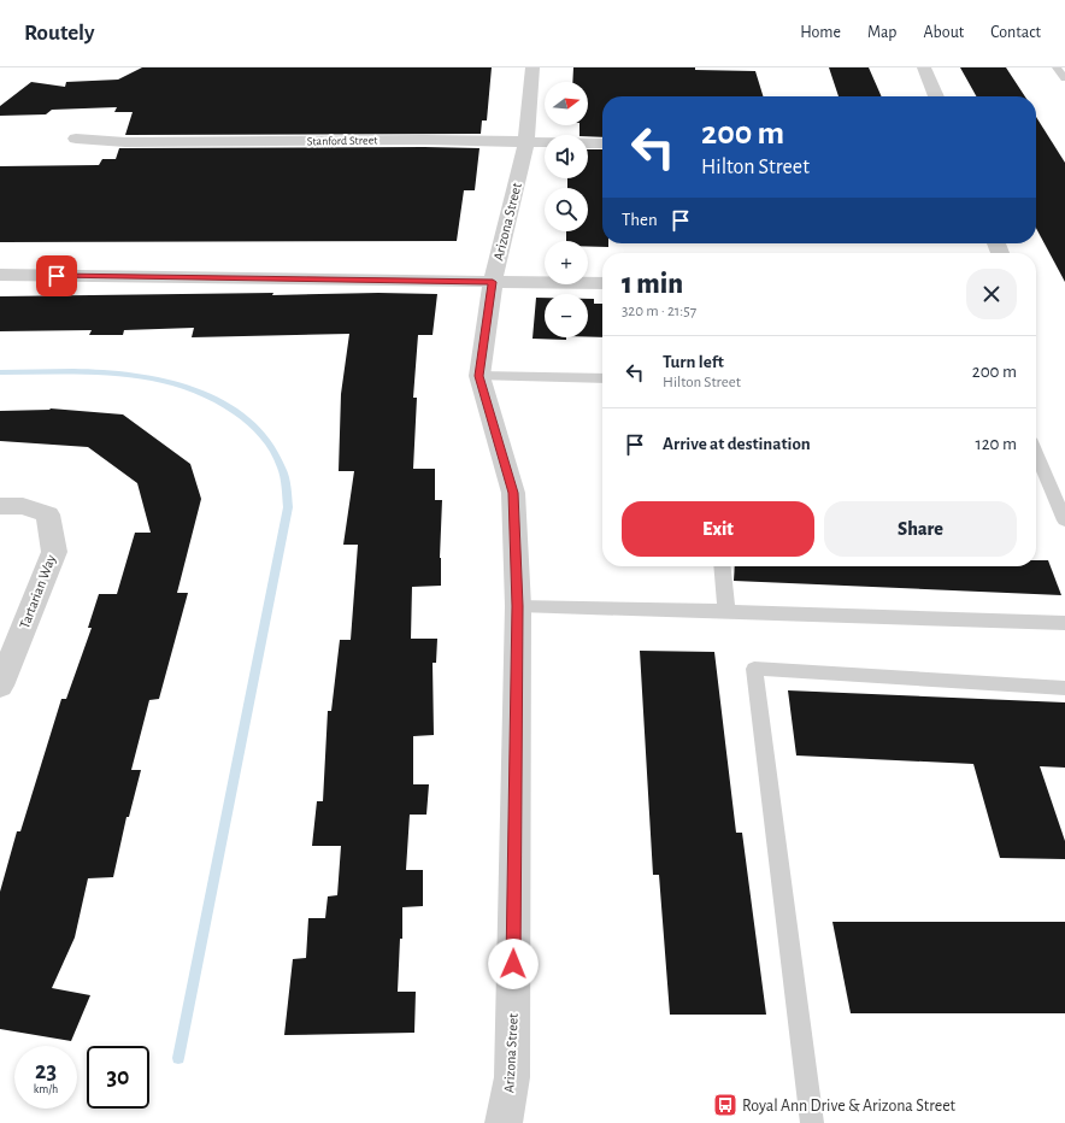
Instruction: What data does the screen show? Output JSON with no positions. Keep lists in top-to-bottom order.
{
  "streets": {
    "street": ["Stanford Street", "Arizona Street", "Tartarian Way"]
  },
  "crossings": [
    ["Stanford Street", "Arizona Street"]
  ],
  "places": {
    "bus stop": ["Royal Ann Drive & Arizona Street"]
  },
  "north": "right",
  "page": {
    "header": "Routely",
    "nav": [
      "Home",
      "Map",
      "About",
      "Contact"
    ],
    "map_buttons": ["+", "−"],
    "turn": ["200 m", "Hilton Street"],
    "then": "Then",
    "heading": ["1 min", "320 m · 21:57"],
    "list": [
      {
        "name": "Turn left",
        "note": "Hilton Street",
        "value": "200 m"
      },
      {
        "name": "Arrive at destination",
        "value": "120 m"
      }
    ],
    "buttons": ["Exit", "Share"],
    "speed": "23 km/h",
    "limit": "30"
  }
}
